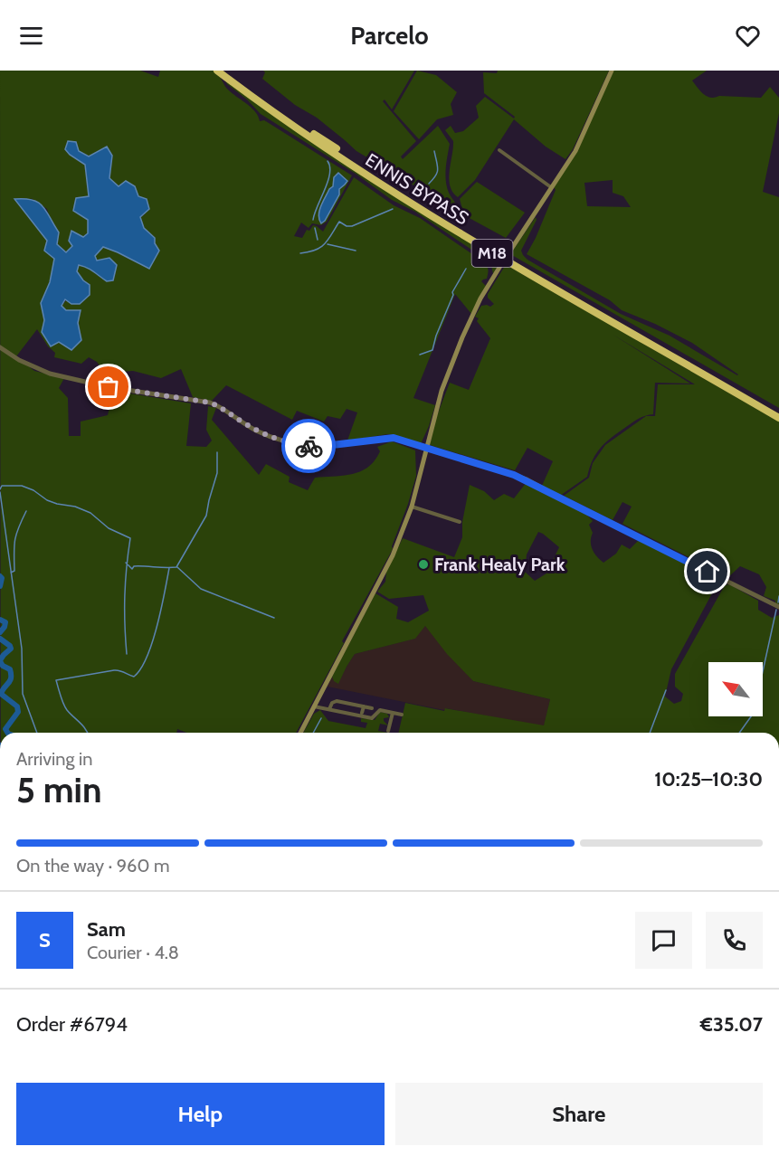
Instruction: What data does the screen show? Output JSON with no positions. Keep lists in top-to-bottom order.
{
  "streets": {
    "highway": ["ENNIS BYPASS", "M18"]
  },
  "places": ["Frank Healy Park"],
  "north": "top left",
  "page": {
    "header": "Parcelo",
    "heading": ["5 min", "Arriving in", "10:25–10:30"],
    "panel": [
      "Sam",
      "Courier · 4.8",
      "Order #6794",
      "€35.07"
    ],
    "bar": "On the way · 960 m",
    "round": "S",
    "buttons": ["Help", "Share"]
  }
}
